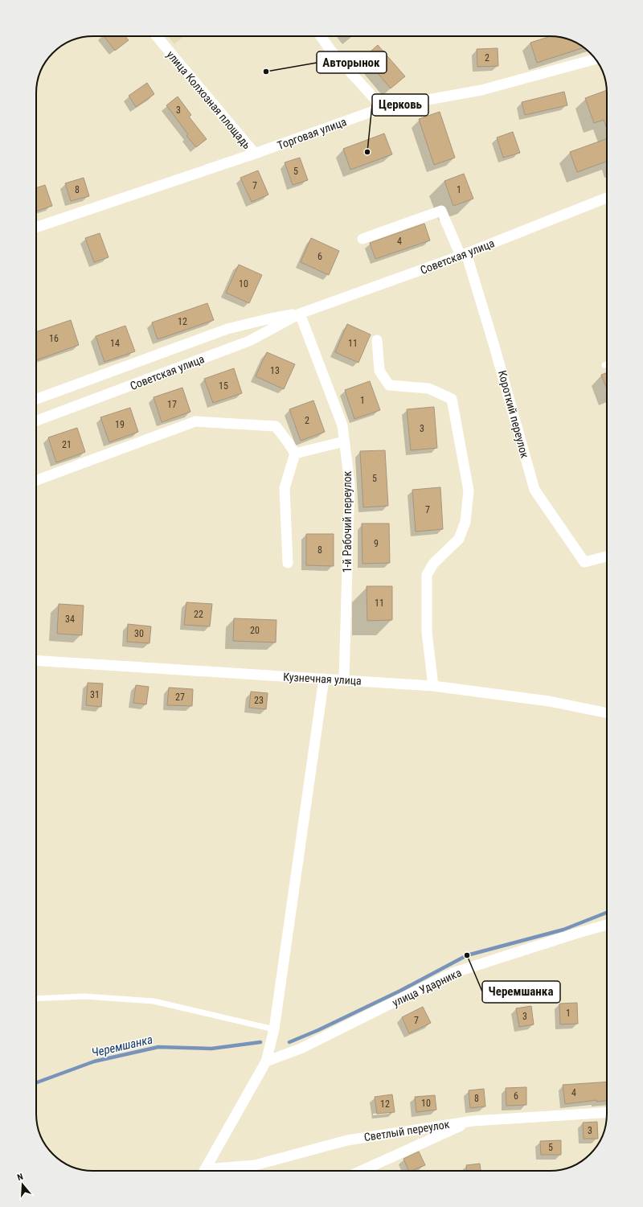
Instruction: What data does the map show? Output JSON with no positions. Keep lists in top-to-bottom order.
{
  "streets": {
    "street": [
      "улица Колхозная площадь",
      "Торговая улица",
      "Советская улица",
      "Короткий переулок",
      "1-й Рабочий переулок",
      "Кузнечная улица",
      "улица Ударника",
      "Светлый переулок"
    ]
  },
  "crossings": [
    ["улица Колхозная площадь", "Торговая улица"],
    ["Советская улица", "Короткий переулок"],
    ["Советская улица", "1-й Рабочий переулок"],
    ["1-й Рабочий переулок", "Кузнечная улица"]
  ],
  "water": ["Черемшанка"],
  "places": ["Авторынок", "Церковь", "Черемшанка"],
  "house_numbers": [
    "2",
    "3",
    "5",
    "7",
    "8",
    "1",
    "4",
    "6",
    "10",
    "12",
    "16",
    "14",
    "11",
    "13",
    "15",
    "1",
    "17",
    "2",
    "19",
    "3",
    "21",
    "5",
    "7",
    "9",
    "8",
    "11",
    "22",
    "34",
    "20",
    "30",
    "31",
    "27",
    "23",
    "1",
    "3",
    "7",
    "4",
    "6",
    "8",
    "10",
    "12",
    "3",
    "5"
  ],
  "north": "top"
}
